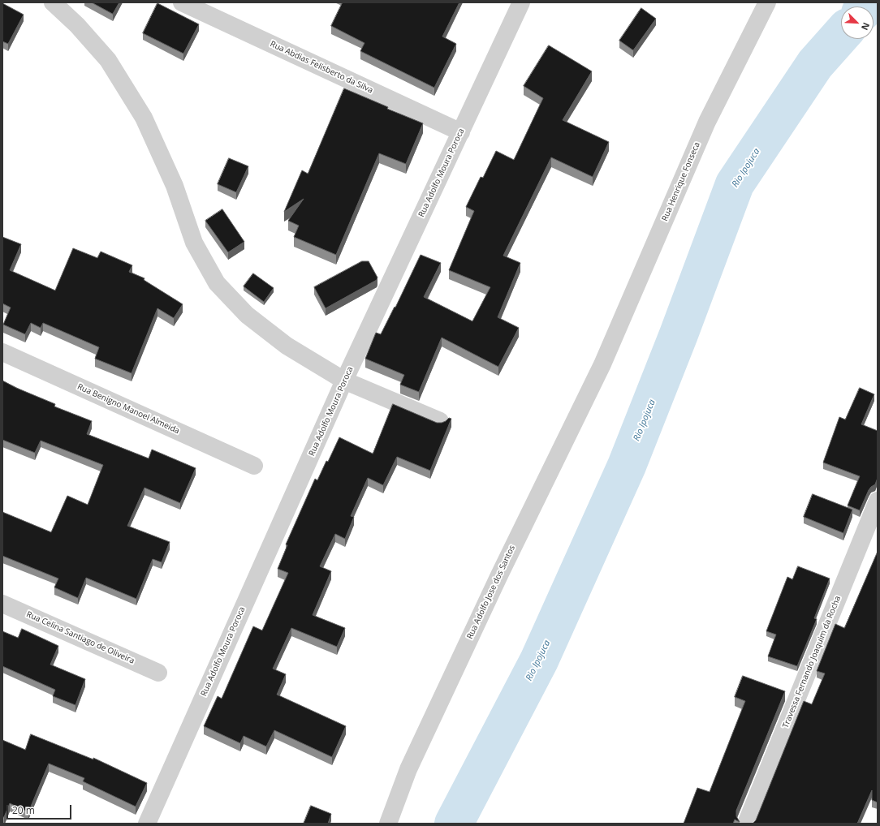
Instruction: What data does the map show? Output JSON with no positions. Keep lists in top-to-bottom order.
{
  "streets": {
    "street": [
      "Rua Abdias Felisberto da Silva",
      "Rua Adolfo Moura Poroca",
      "Rua Henrique Fonseca",
      "Rua Benigno Manoel Almeida",
      "Rua Adolfo Jose dos Santos",
      "Rua Celina Santiago de Oliveira",
      "Travessa Fernando Joaquim da Rocha"
    ]
  },
  "crossings": [
    ["Rua Abdias Felisberto da Silva", "Rua Adolfo Moura Poroca"],
    ["Rua Henrique Fonseca", "Rua Adolfo Jose dos Santos"]
  ],
  "water": ["Rio Ipojuca"],
  "scale_bar": "20 m",
  "north": "bottom right"
}
